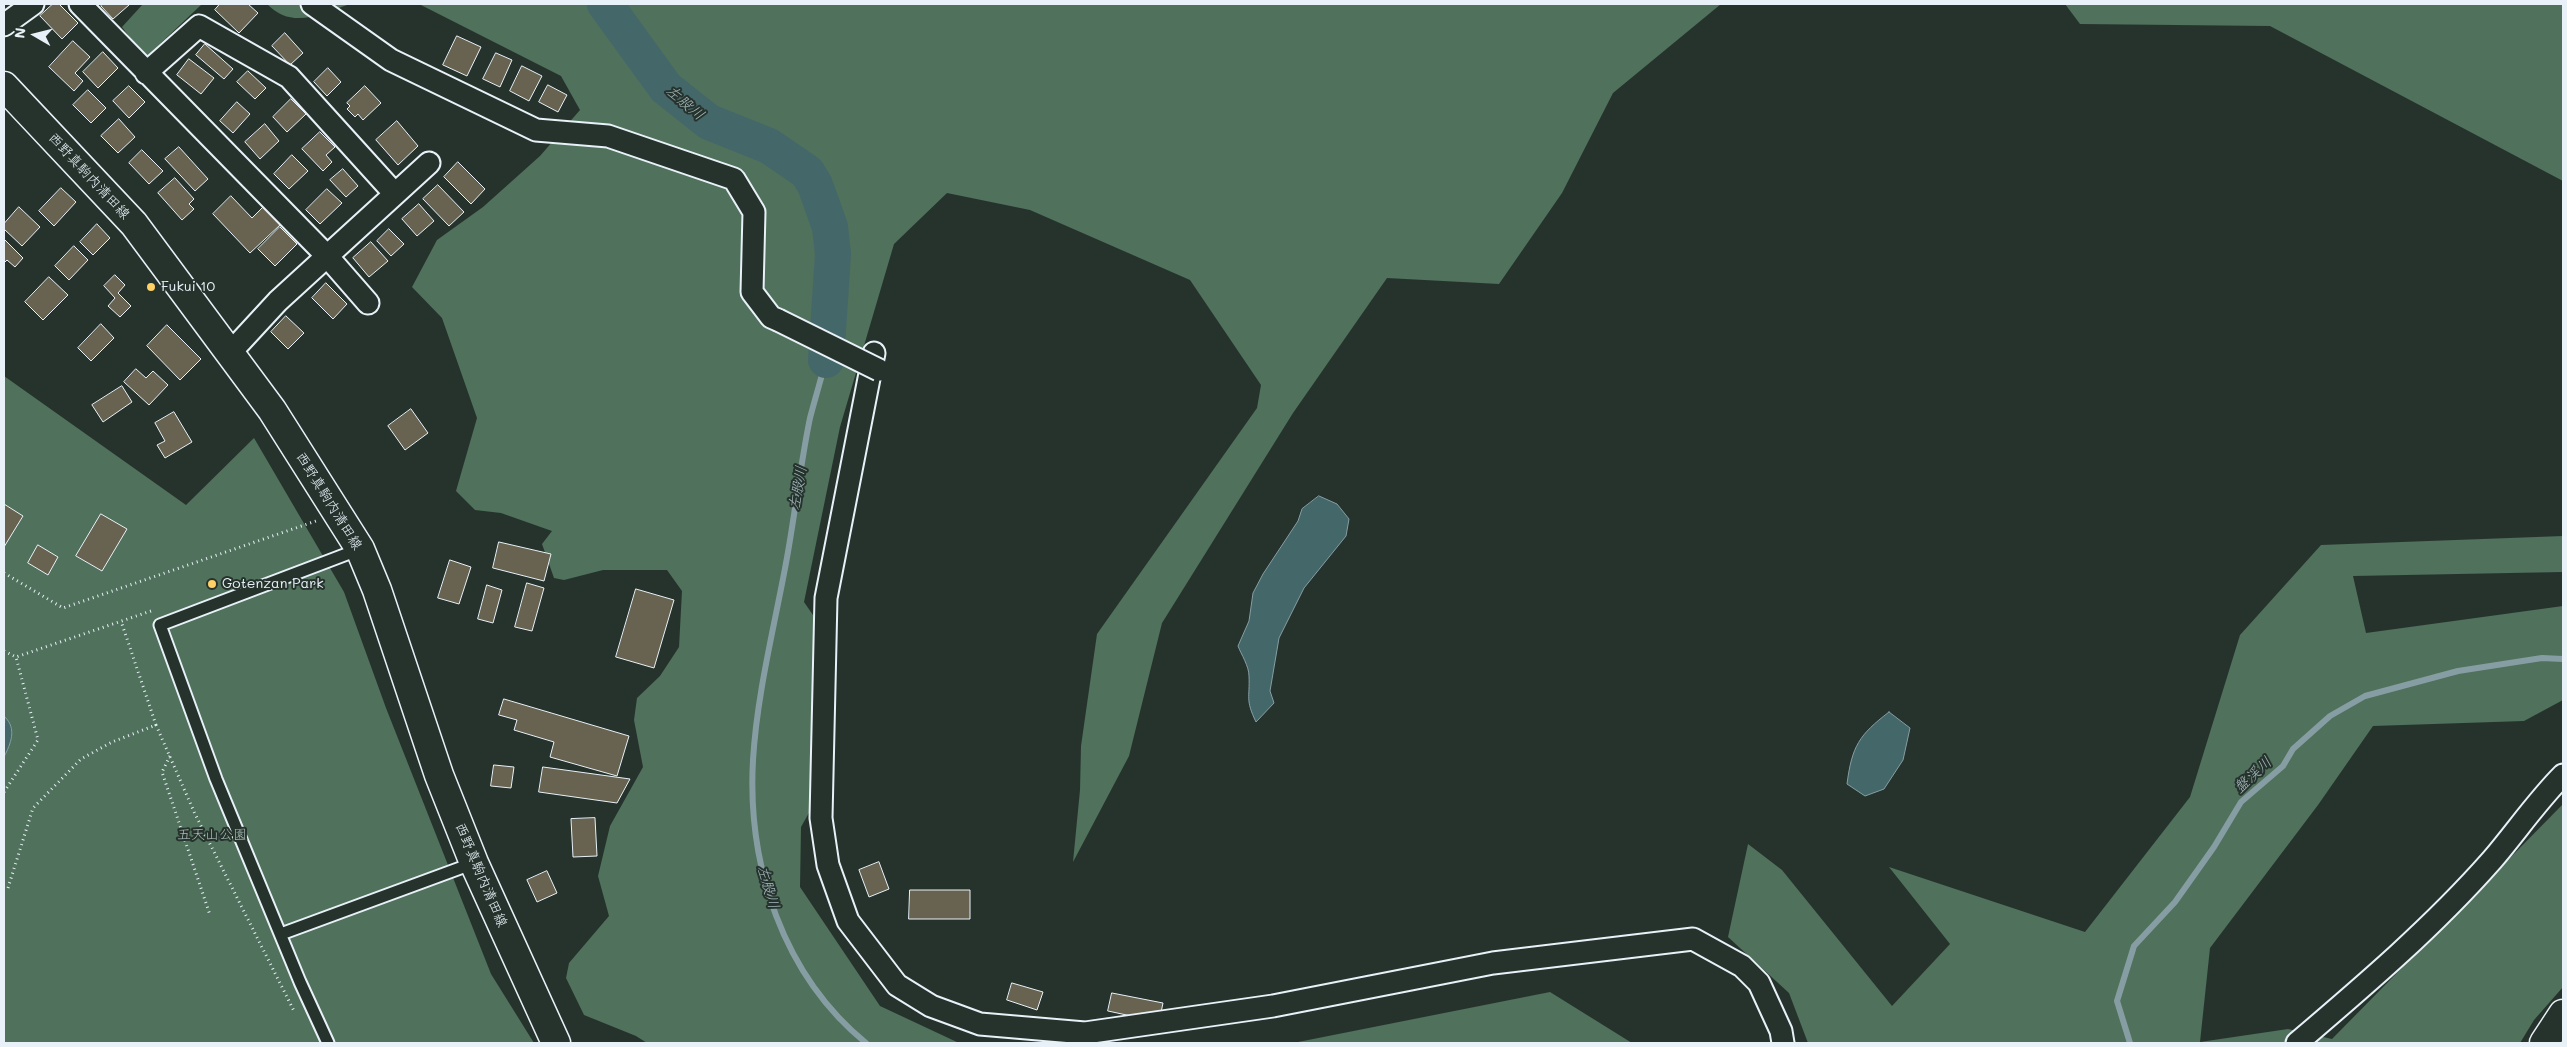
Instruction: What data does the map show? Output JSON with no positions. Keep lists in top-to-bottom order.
{
  "streets": {
    "main road": ["西野真駒内清田線"]
  },
  "water": ["左股川", "盤渓川"],
  "parks": ["五天山公園"],
  "places": ["Fukui 10", "Gotenzan Park"],
  "north": "left"
}
